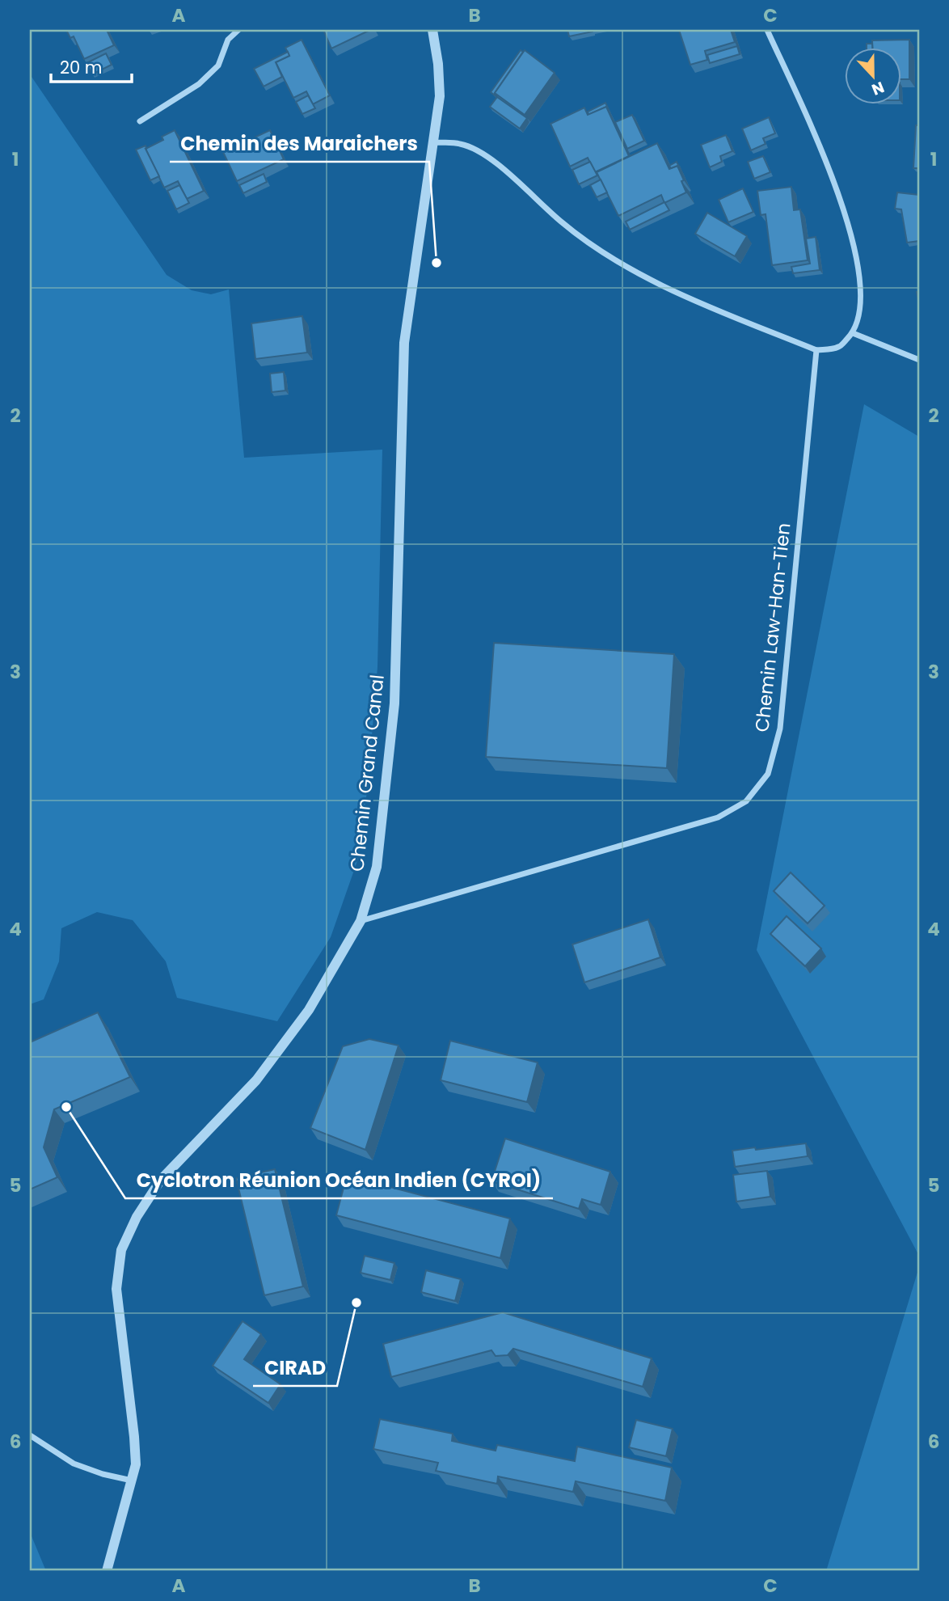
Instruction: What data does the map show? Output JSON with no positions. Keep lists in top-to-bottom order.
{
  "streets": {
    "street": ["Chemin Law-Han-Tien", "Chemin Grand Canal"]
  },
  "crossings": [
    ["Chemin Law-Han-Tien", "Chemin Grand Canal"]
  ],
  "places": ["Chemin des Maraichers", "Cyclotron Réunion Océan Indien (CYROI)", "CIRAD"],
  "scale_bar": "20 m",
  "north": "bottom",
  "grid": {
    "columns": ["A", "B", "C"],
    "rows": [
      "1",
      "2",
      "3",
      "4",
      "5",
      "6"
    ]
  }
}
